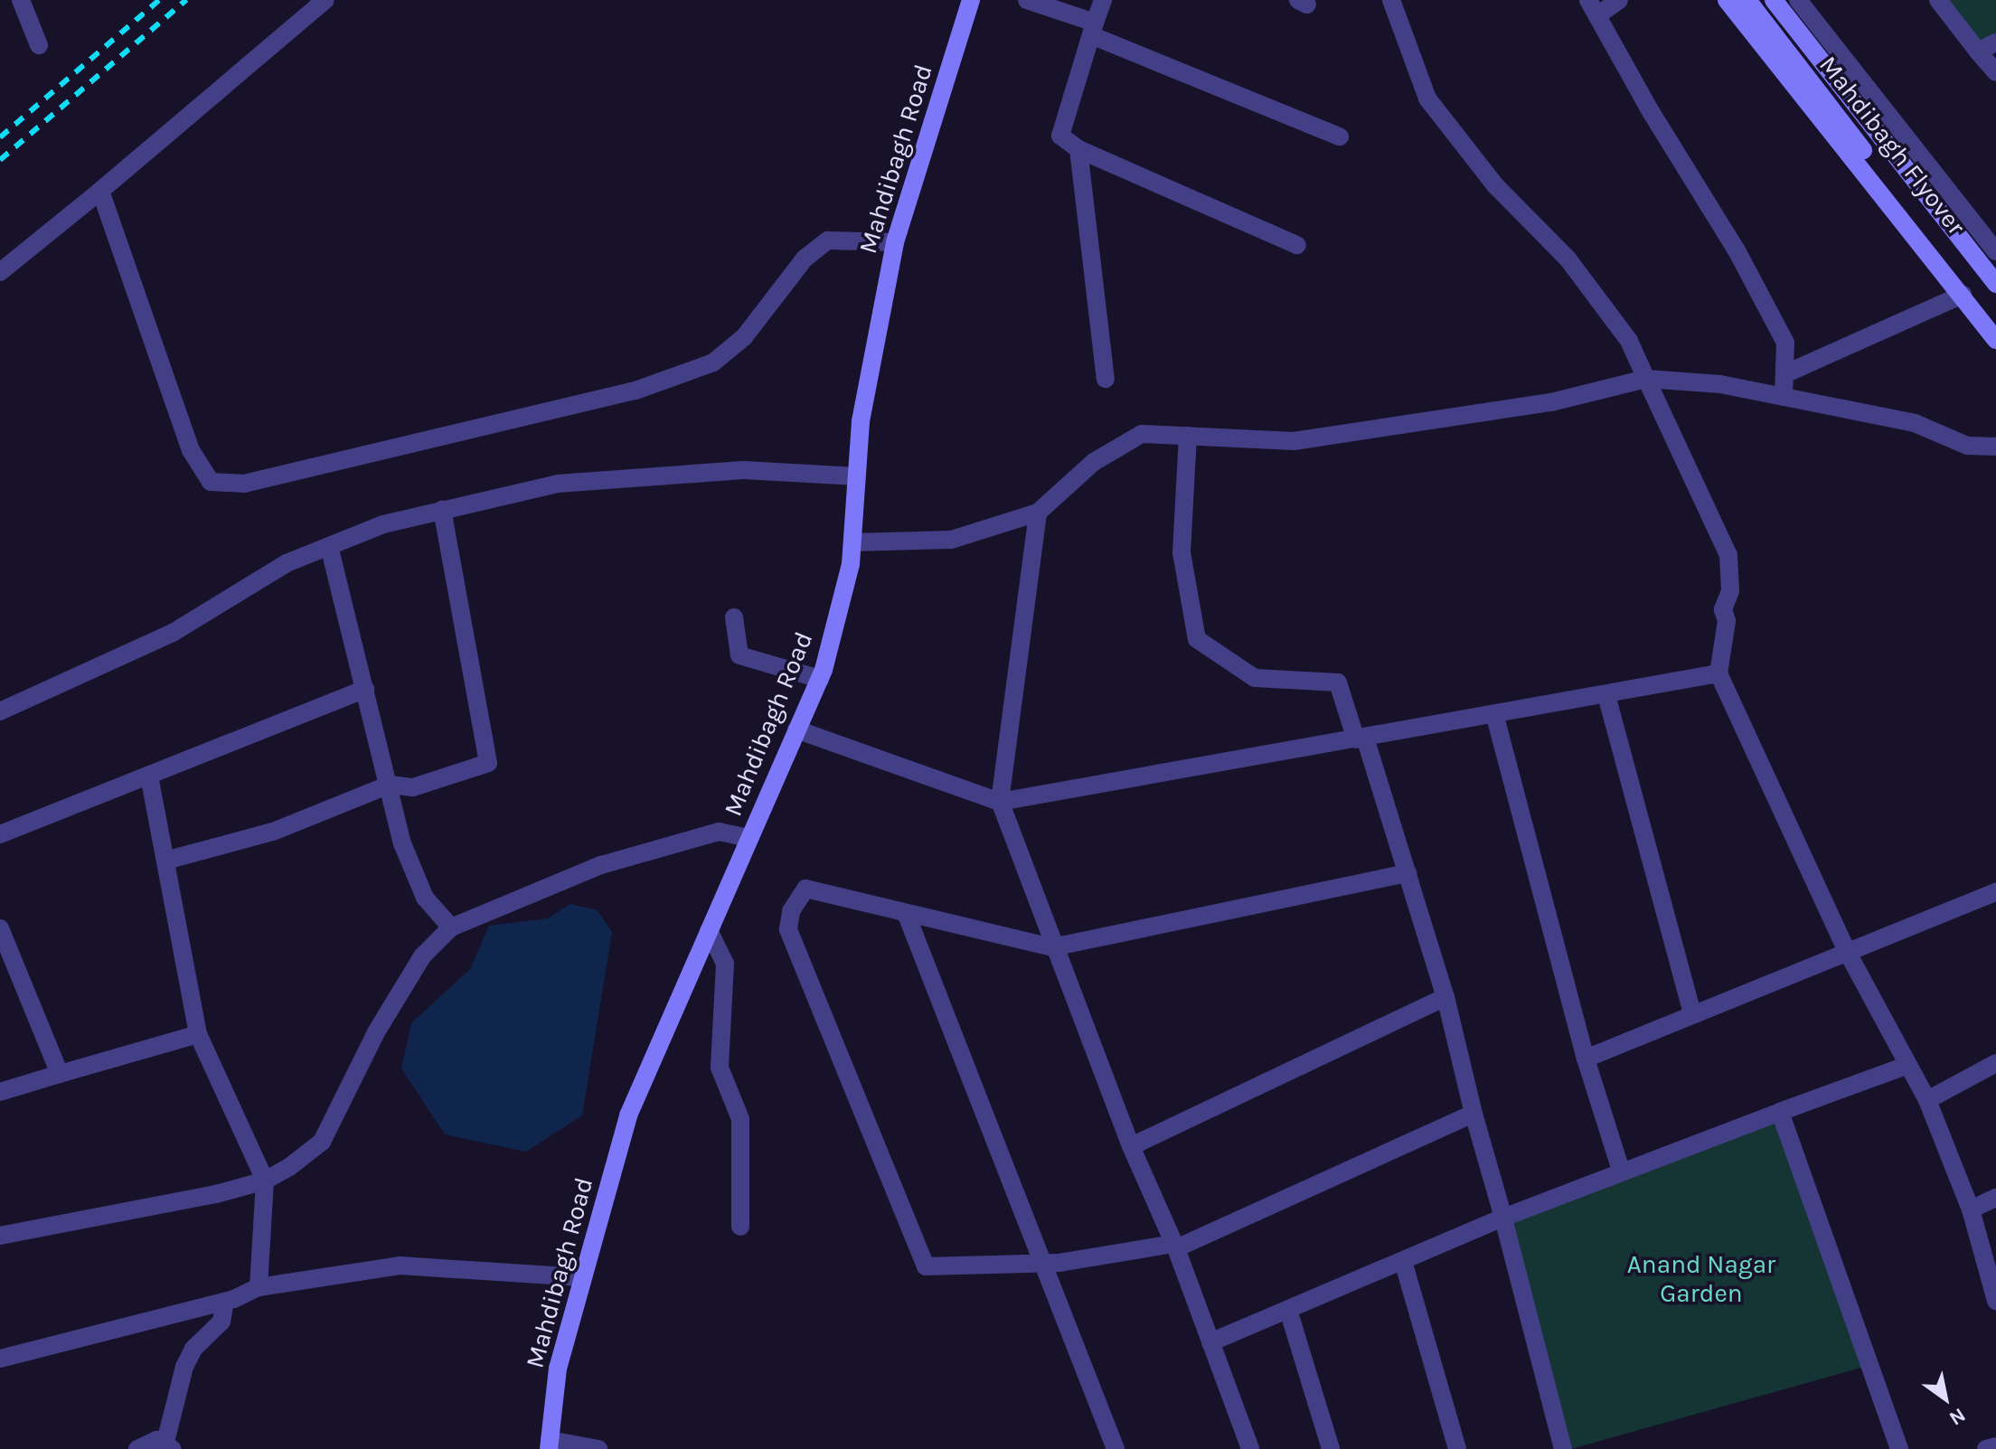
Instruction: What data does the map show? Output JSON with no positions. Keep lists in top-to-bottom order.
{
  "streets": {
    "street": ["Mahdibagh Flyover", "Mahdibagh Road"]
  },
  "parks": ["Anand Nagar Garden"],
  "north": "bottom right"
}
